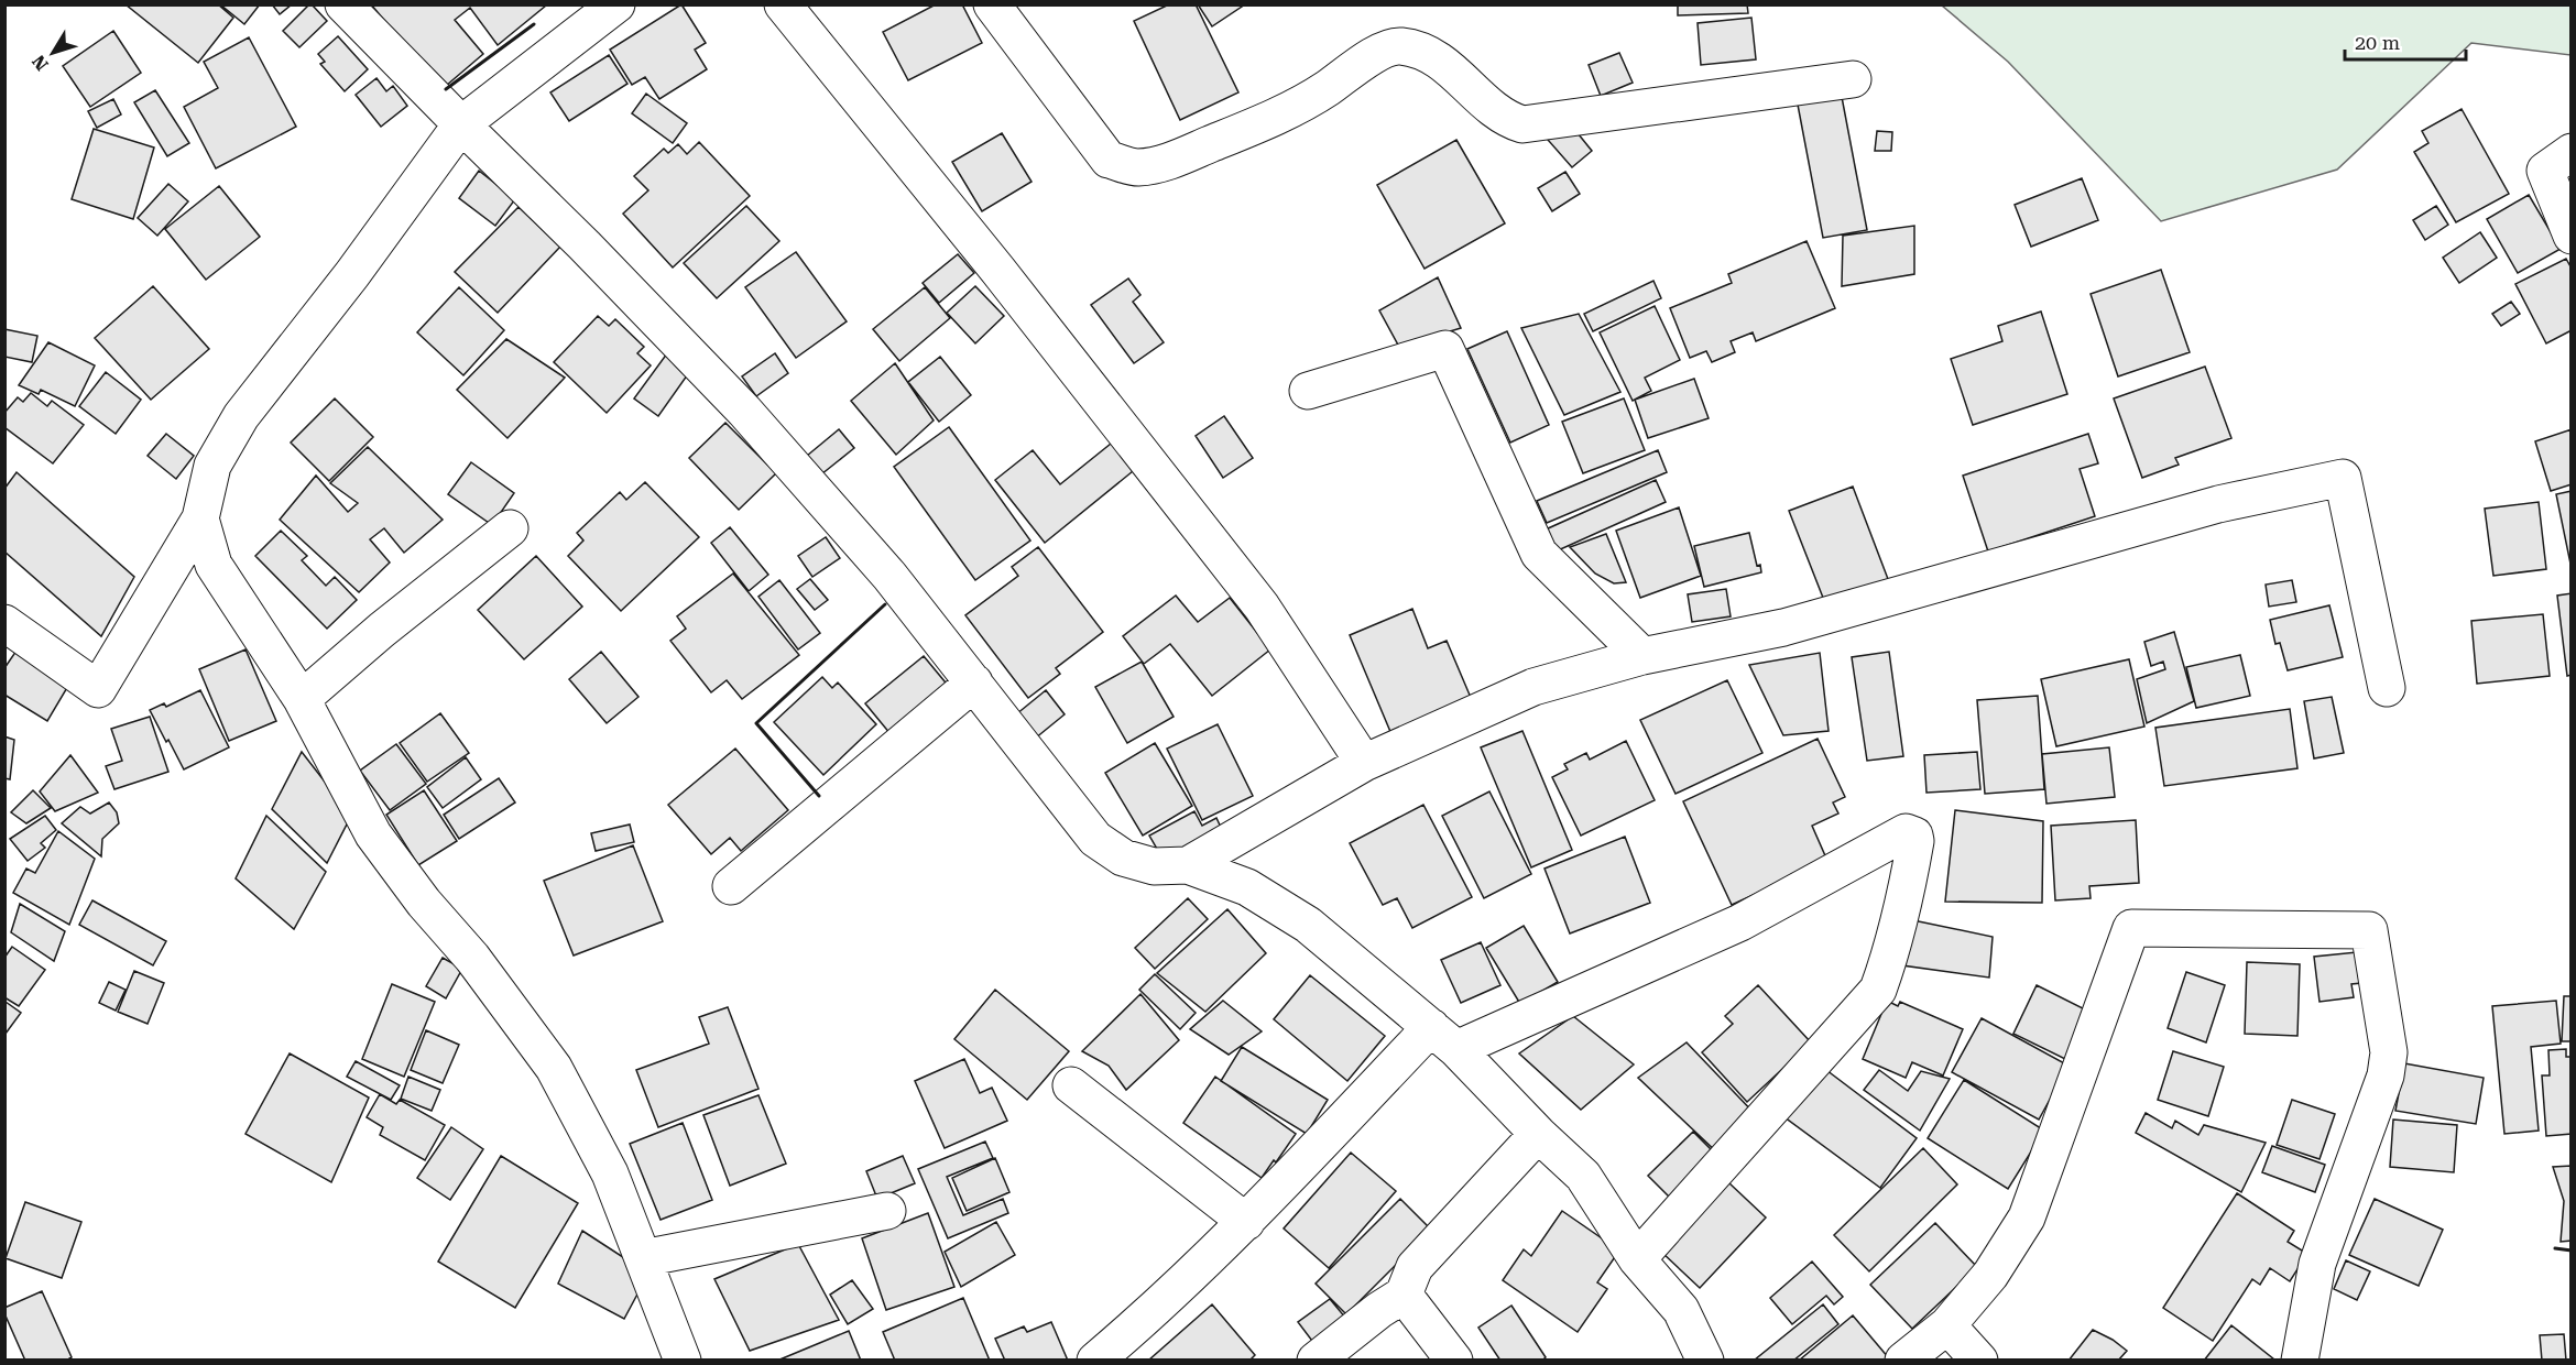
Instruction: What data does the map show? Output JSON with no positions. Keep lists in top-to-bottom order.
{
  "scale_bar": "20 m",
  "north": "bottom left"
}
